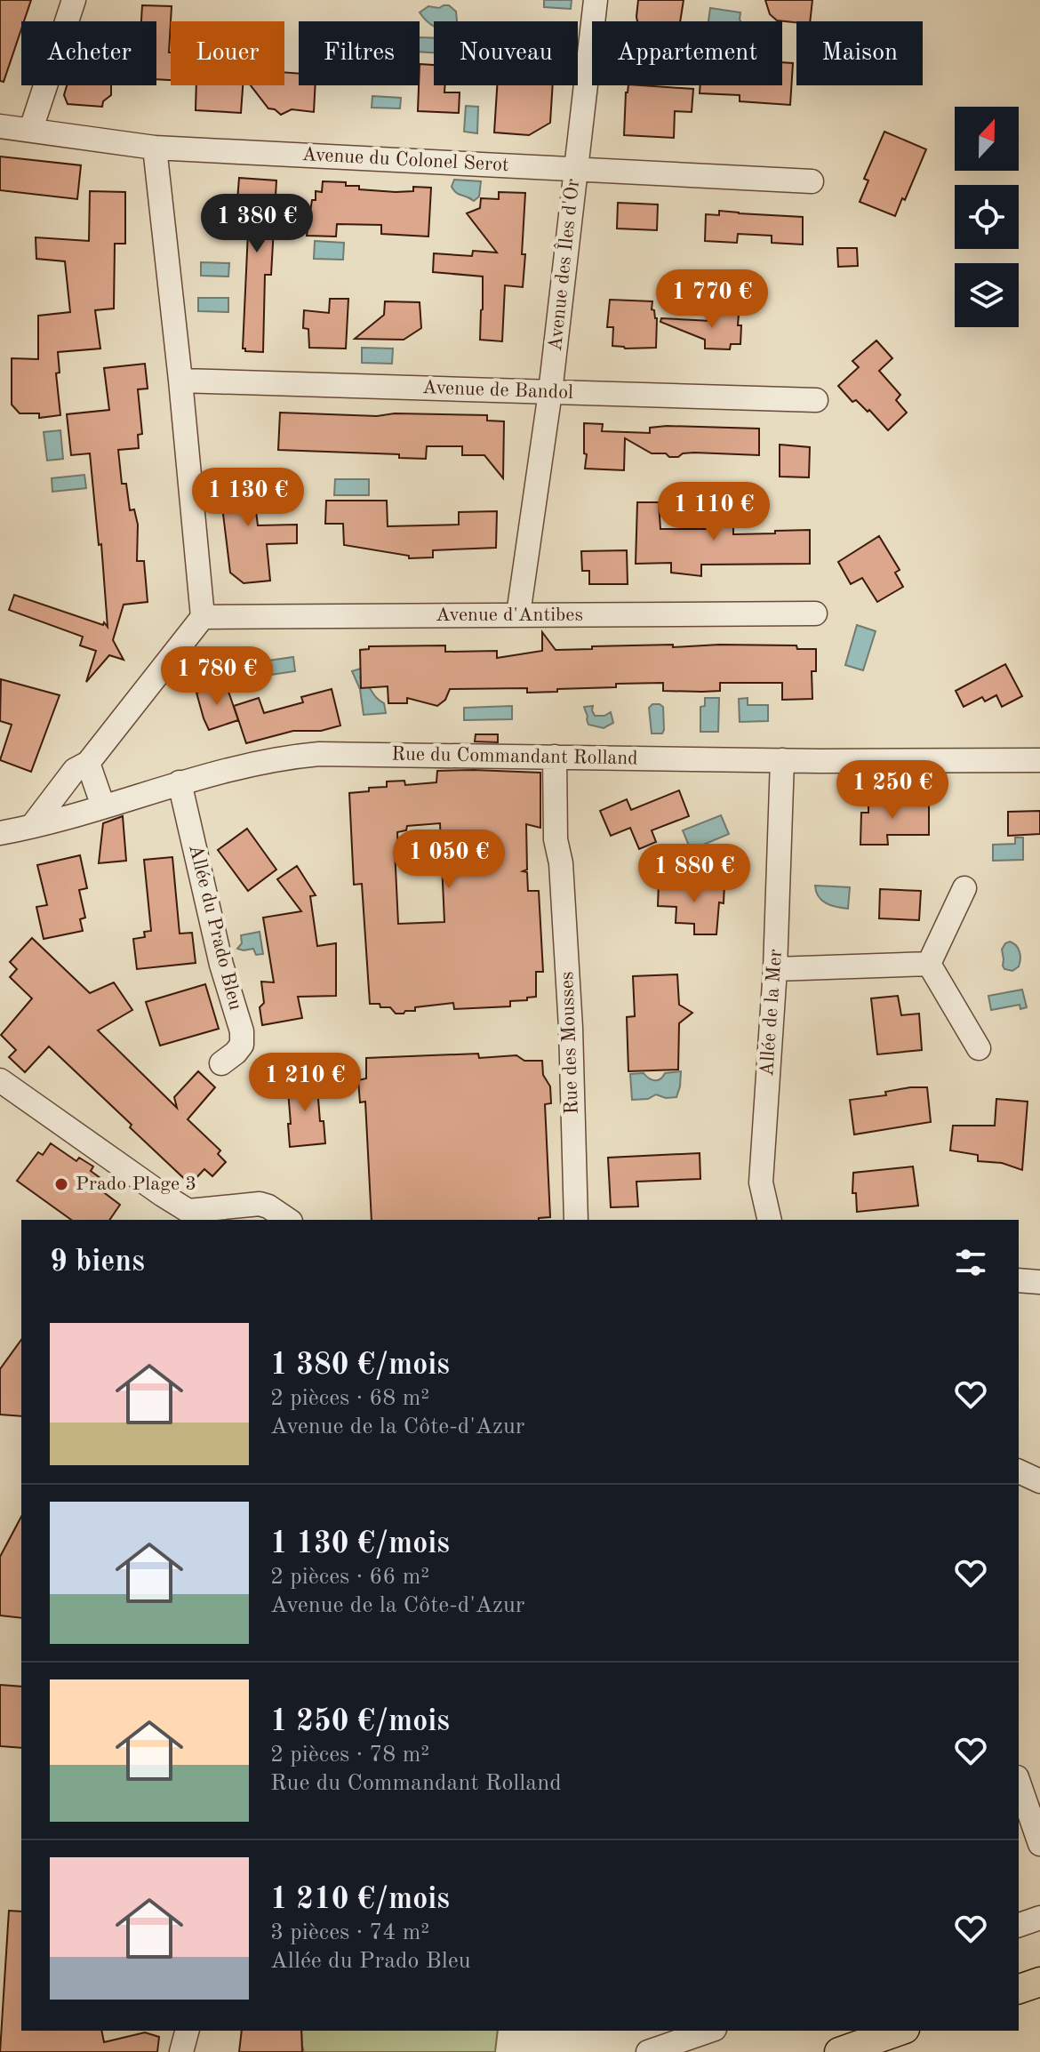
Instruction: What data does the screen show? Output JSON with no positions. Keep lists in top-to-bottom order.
{
  "streets": {
    "street": [
      "Avenue du Colonel Serot",
      "Avenue des Îles d'Or",
      "Avenue de Bandol",
      "Avenue d'Antibes",
      "Rue du Commandant Rolland",
      "Allée du Prado Bleu",
      "Allée de la Mer",
      "Rue des Mousses"
    ]
  },
  "crossings": [
    ["Avenue du Colonel Serot", "Avenue des Îles d'Or"],
    ["Avenue des Îles d'Or", "Avenue de Bandol"],
    ["Avenue des Îles d'Or", "Avenue d'Antibes"],
    ["Rue du Commandant Rolland", "Allée du Prado Bleu"],
    ["Rue du Commandant Rolland", "Allée de la Mer"],
    ["Rue du Commandant Rolland", "Rue des Mousses"]
  ],
  "places": ["Prado Plage 3"],
  "north": "top",
  "page": {
    "chip": [
      "Acheter",
      "Louer",
      "Filtres",
      "Nouveau",
      "Appartement",
      "Maison"
    ],
    "price": [
      "1 380 €",
      "1 770 €",
      "1 130 €",
      "1 110 €",
      "1 780 €",
      "1 250 €",
      "1 050 €",
      "1 880 €",
      "1 210 €"
    ],
    "heading": "9 biens",
    "list": [
      {
        "name": "1 380 €/mois",
        "note": "2 pièces · 68 m² · Avenue de la Côte-d'Azur"
      },
      {
        "name": "1 130 €/mois",
        "note": "2 pièces · 66 m² · Avenue de la Côte-d'Azur"
      },
      {
        "name": "1 250 €/mois",
        "note": "2 pièces · 78 m² · Rue du Commandant Rolland"
      },
      {
        "name": "1 210 €/mois",
        "note": "3 pièces · 74 m² · Allée du Prado Bleu"
      }
    ]
  }
}
